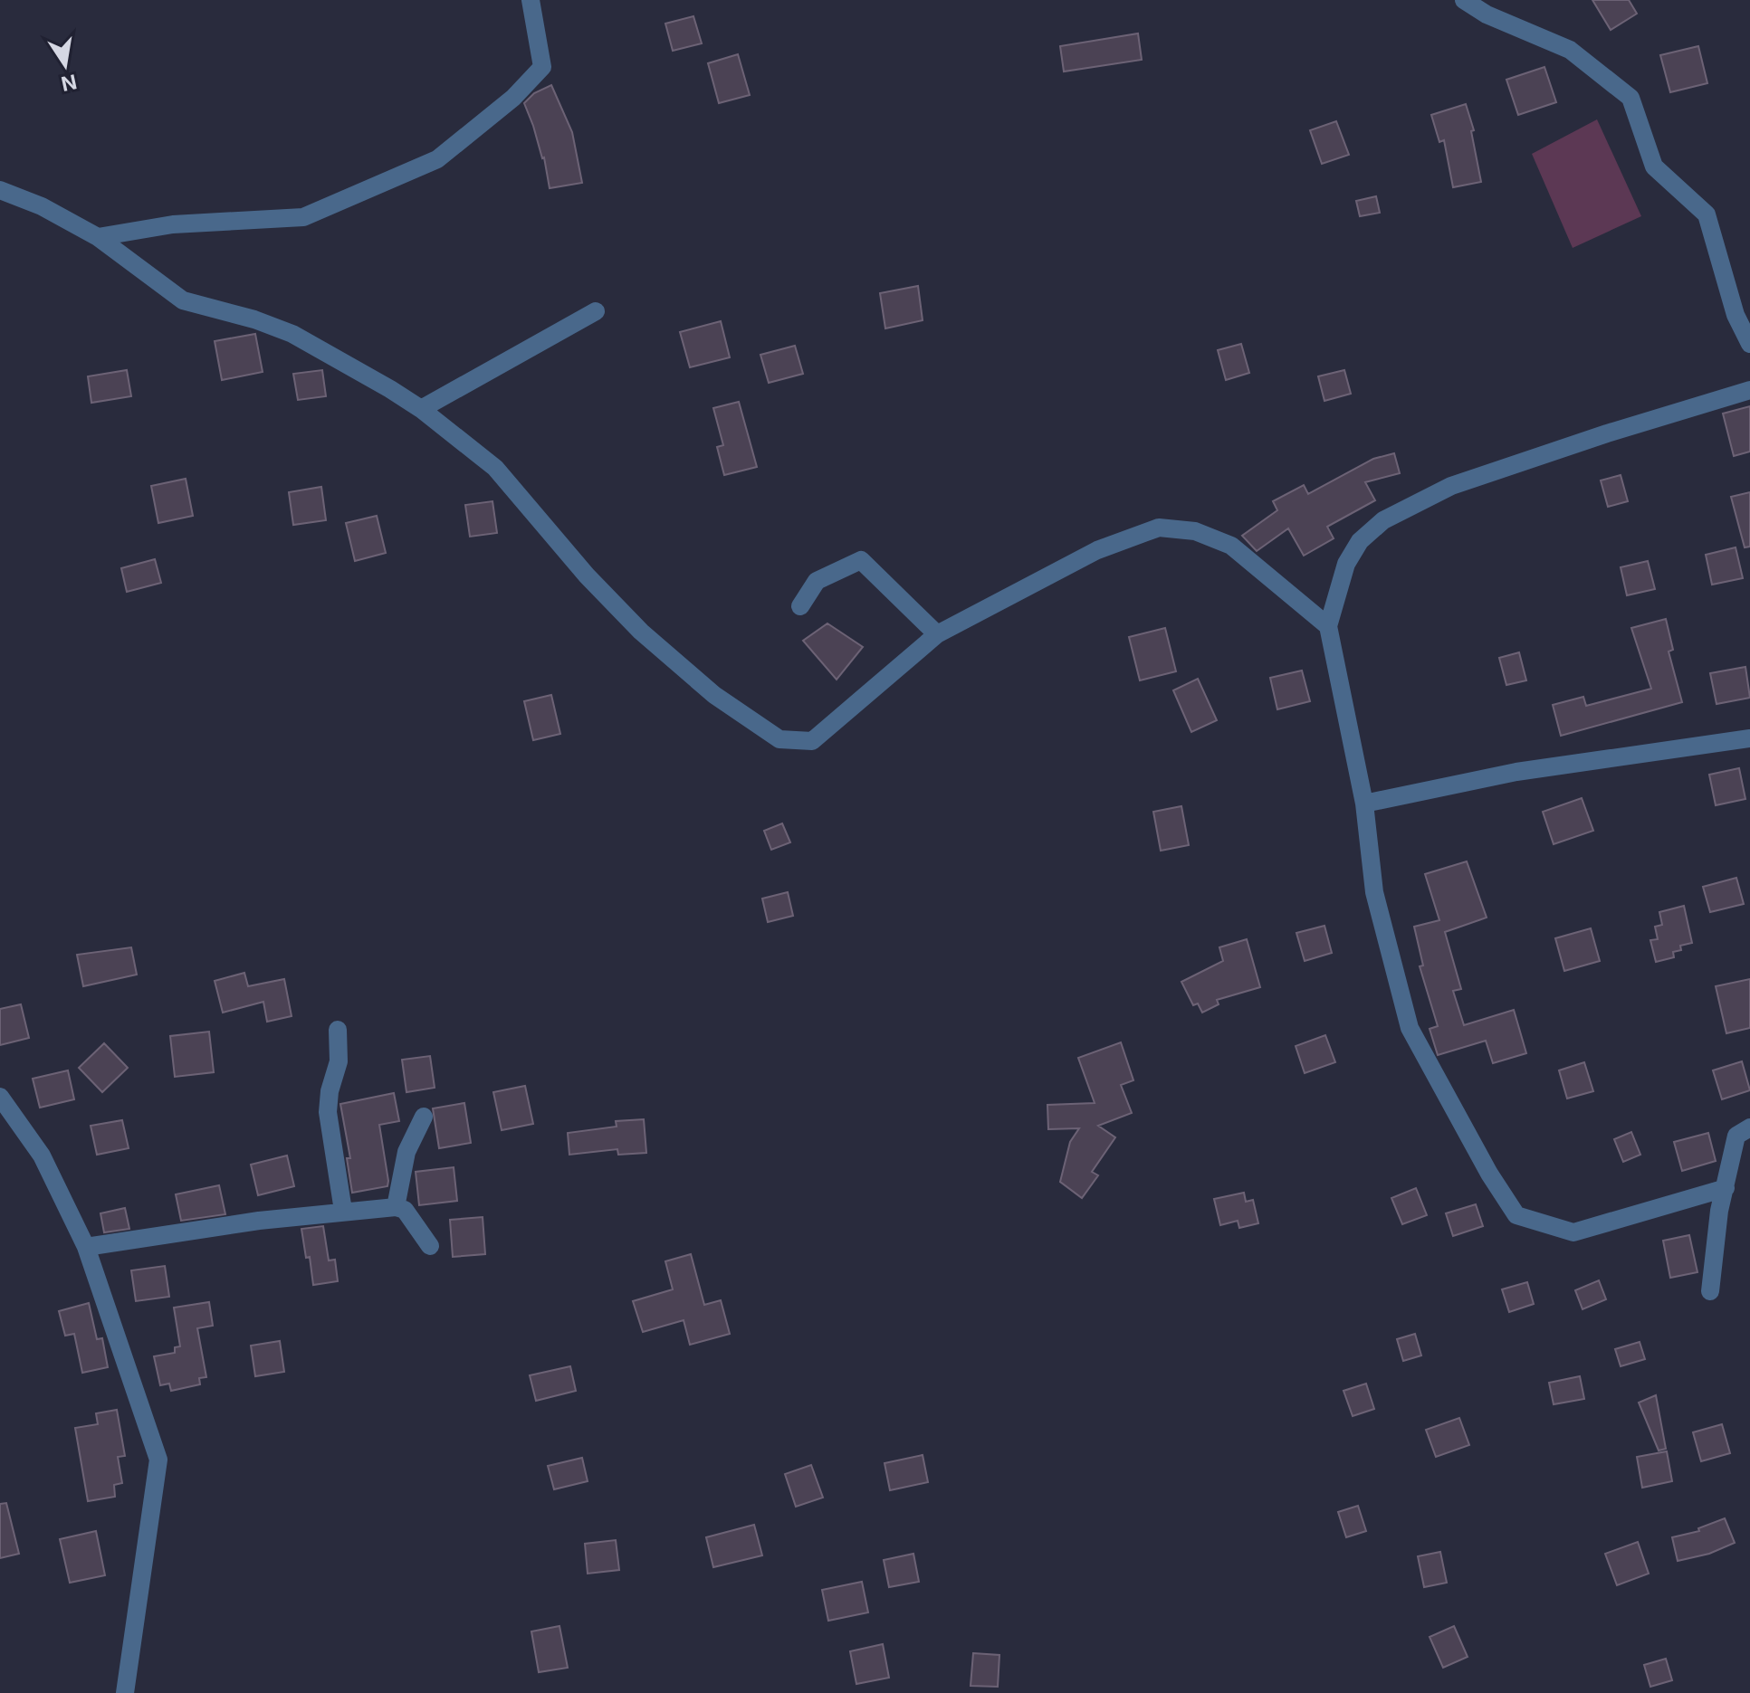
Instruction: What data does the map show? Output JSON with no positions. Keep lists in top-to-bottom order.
{
  "north": "bottom"
}
